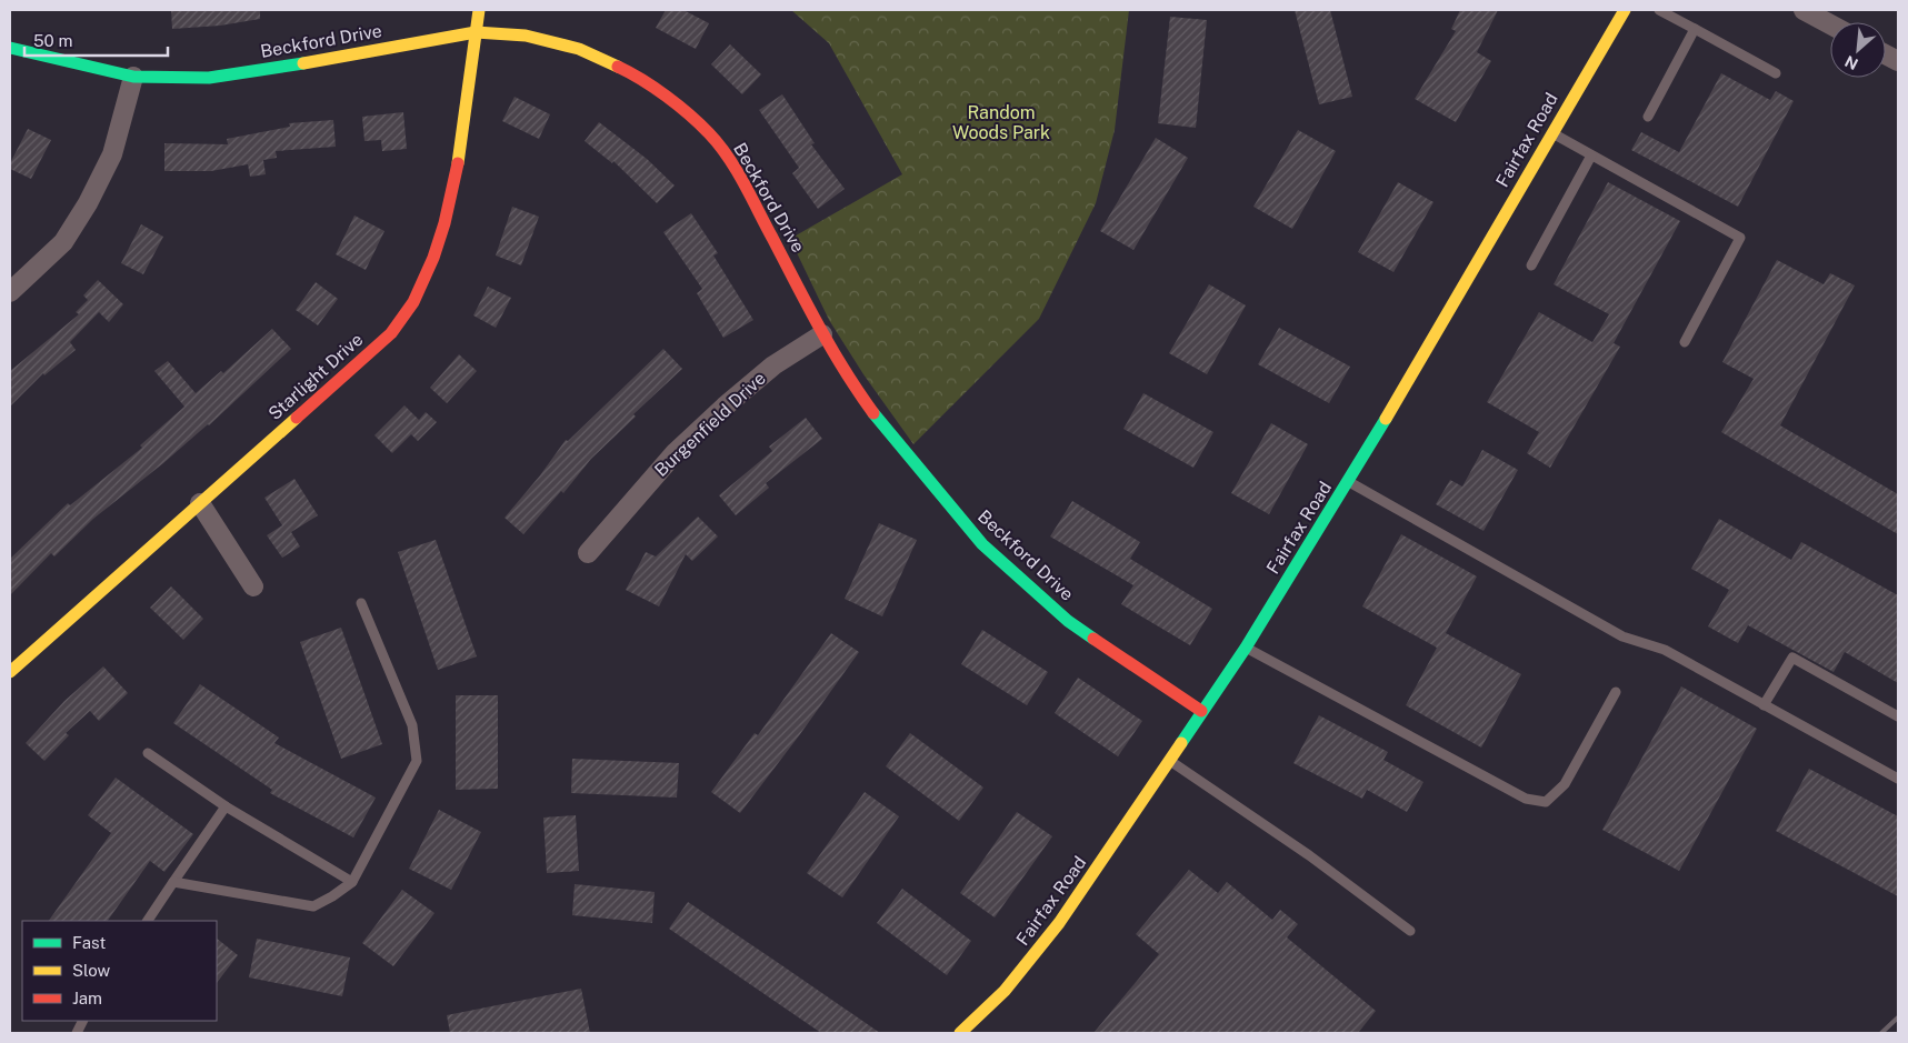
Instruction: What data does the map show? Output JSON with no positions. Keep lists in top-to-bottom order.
{
  "streets": {
    "street": [
      "Beckford Drive",
      "Fairfax Road",
      "Starlight Drive",
      "Burgenfield Drive"
    ]
  },
  "crossings": [
    ["Beckford Drive", "Fairfax Road"],
    ["Beckford Drive", "Starlight Drive"],
    ["Beckford Drive", "Burgenfield Drive"]
  ],
  "parks": ["Random Woods Park"],
  "legend": ["Fast", "Slow", "Jam"],
  "scale_bar": "50 m",
  "north": "bottom left"
}
